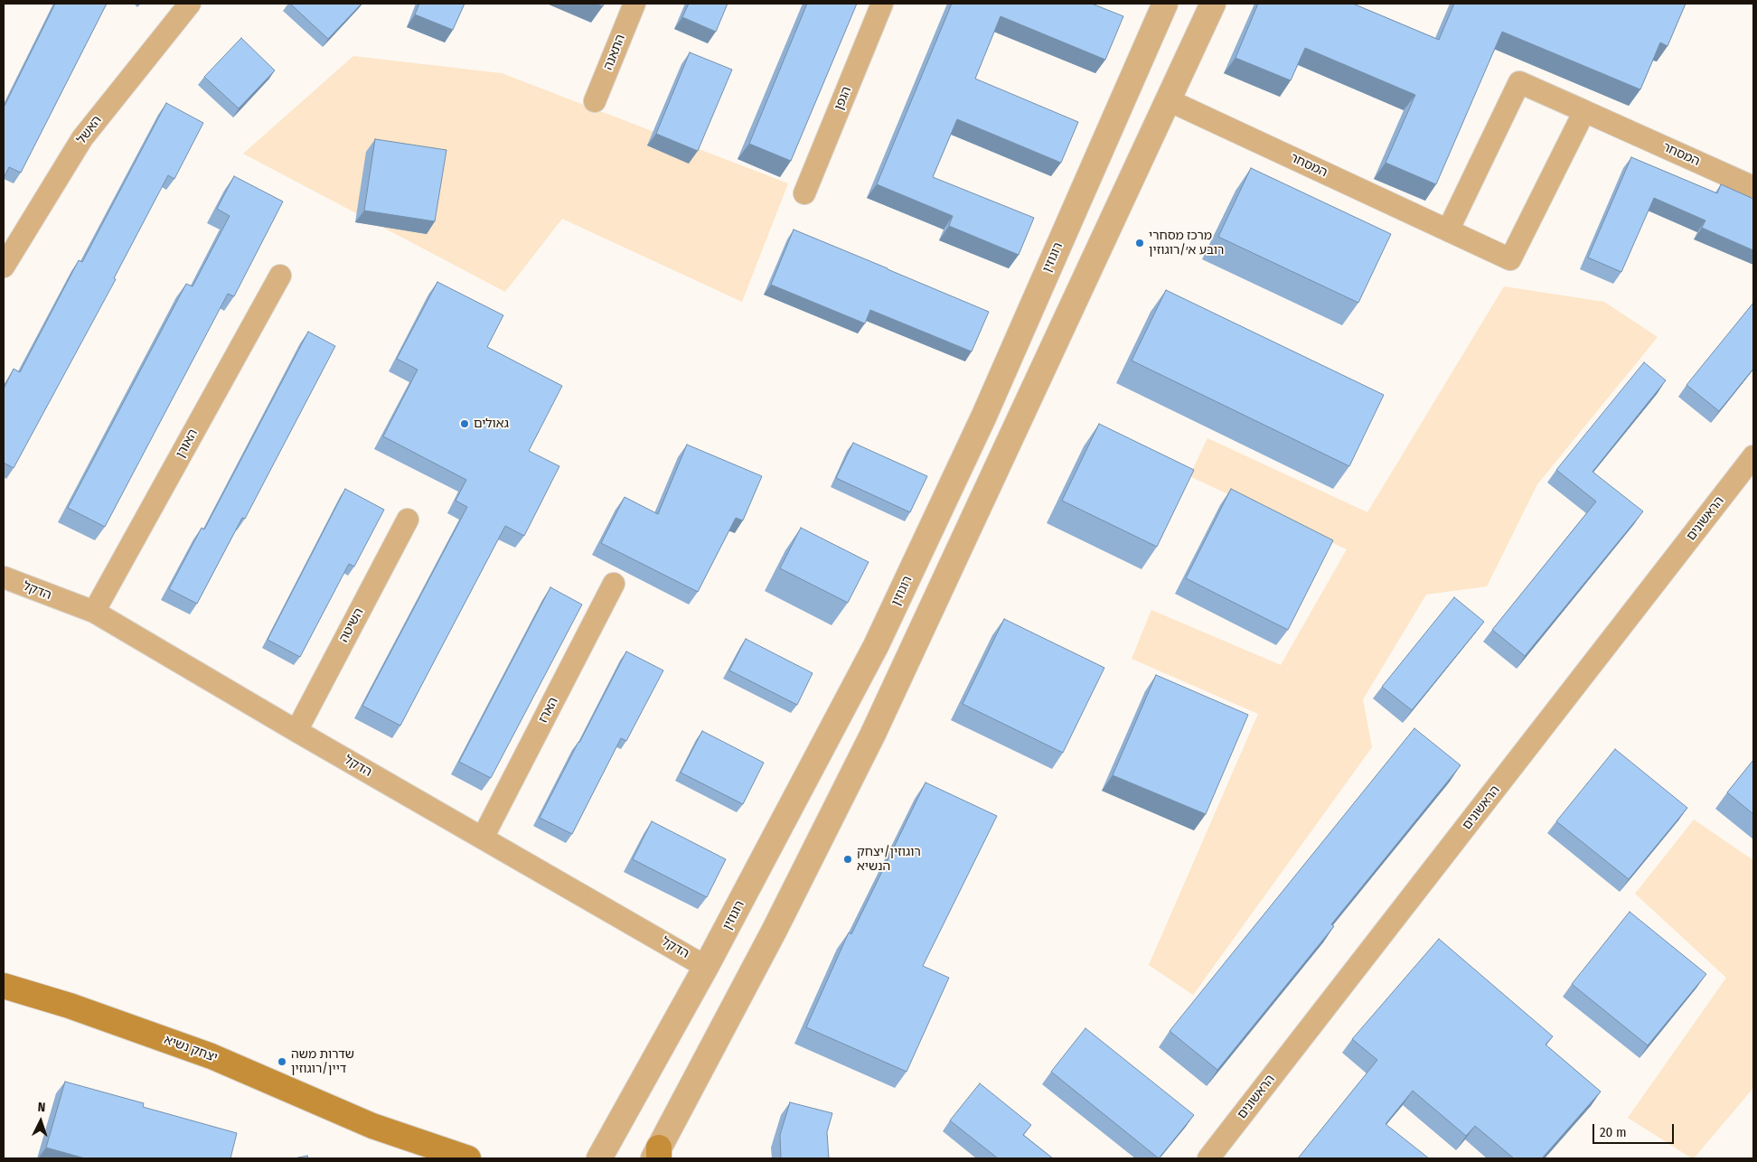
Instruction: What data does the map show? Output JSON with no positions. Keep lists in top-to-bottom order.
{
  "streets": {
    "main road": ["יצחק נשיא"],
    "street": [
      "התאנה",
      "הגפן",
      "האשל",
      "המסחר",
      "רוגוזין",
      "האורן",
      "הראשונים",
      "הדקל",
      "השיטה",
      "הארז"
    ]
  },
  "crossings": [
    ["רוגוזין", "הדקל"],
    ["האורן", "הדקל"],
    ["הדקל", "השיטה"],
    ["הדקל", "הארז"]
  ],
  "places": [
    "מרכז מסחרי רובע א׳/רוגוזין",
    "גאולים",
    "רוגוזין/יצחק הנשיא",
    "שדרות משה דיין/רוגוזין"
  ],
  "scale_bar": "20 m",
  "north": "top"
}
